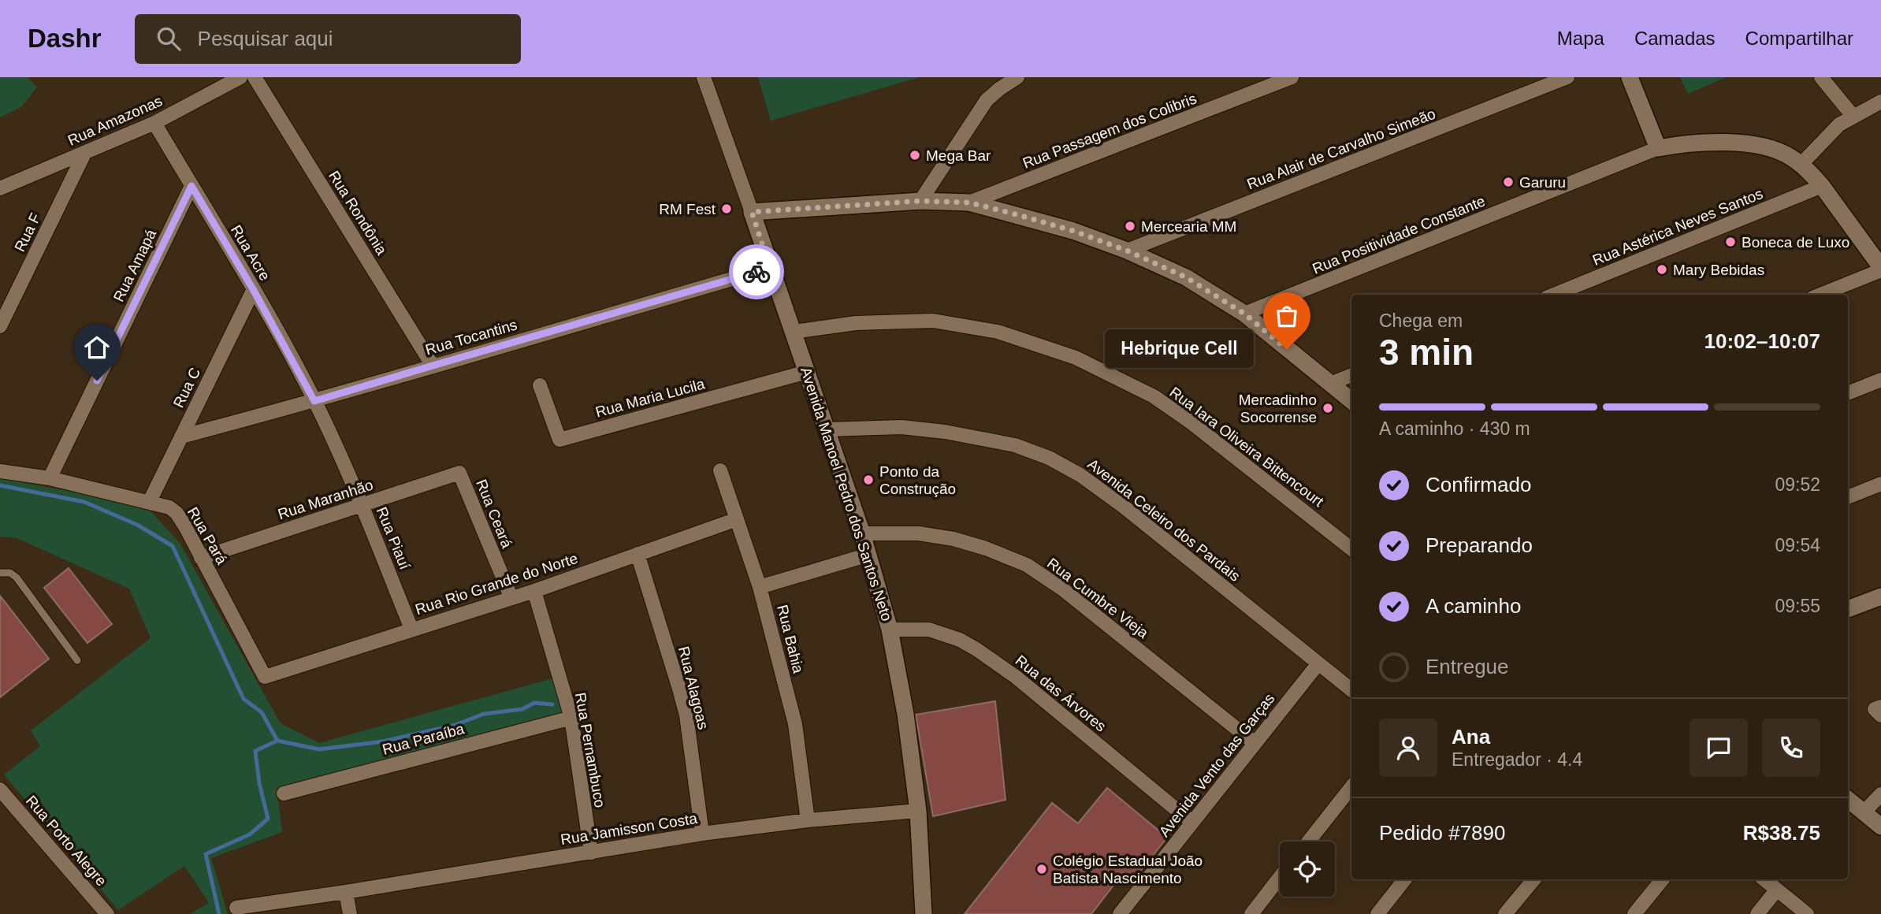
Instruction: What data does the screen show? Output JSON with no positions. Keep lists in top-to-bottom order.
{
  "streets": {
    "street": [
      "Rua Amazonas",
      "Rua Passagem dos Colibris",
      "Rua Alair de Carvalho Simeão",
      "Rua Rondônia",
      "Rua Astérica Neves Santos",
      "Rua F",
      "Rua Positividade Constante",
      "Rua Acre",
      "Rua Amapá",
      "Rua Tocantins",
      "Rua C",
      "Rua Maria Lucila",
      "Rua Iara Oliveira Bittencourt",
      "Avenida Manoel Pedro dos Santos Neto",
      "Rua Maranhão",
      "Rua Ceará",
      "Avenida Celeiro dos Pardais",
      "Rua Pará",
      "Rua Piauí",
      "Rua Rio Grande do Norte",
      "Rua Cumbre Vieja",
      "Rua Bahia",
      "Rua Alagoas",
      "Rua das Árvores",
      "Rua Paraíba",
      "Rua Pernambuco",
      "Avenida Vento das Garças",
      "Rua Jamisson Costa",
      "Rua Porto Alegre"
    ]
  },
  "crossings": [
    ["Rua Amazonas", "Rua F"],
    ["Rua Amazonas", "Rua Acre"],
    ["Rua Rondônia", "Rua Tocantins"],
    ["Rua Acre", "Rua Amapá"],
    ["Rua Acre", "Rua Tocantins"],
    ["Rua Acre", "Rua C"],
    ["Rua Acre", "Rua Piauí"],
    ["Rua Amapá", "Rua Pará"],
    ["Rua Tocantins", "Rua C"],
    ["Rua Tocantins", "Avenida Manoel Pedro dos Santos Neto"],
    ["Rua Tocantins", "Rua Piauí"],
    ["Rua C", "Rua Pará"],
    ["Rua Maria Lucila", "Avenida Manoel Pedro dos Santos Neto"],
    ["Rua Iara Oliveira Bittencourt", "Avenida Manoel Pedro dos Santos Neto"],
    ["Avenida Manoel Pedro dos Santos Neto", "Avenida Celeiro dos Pardais"],
    ["Avenida Manoel Pedro dos Santos Neto", "Rua Cumbre Vieja"],
    ["Avenida Manoel Pedro dos Santos Neto", "Rua das Árvores"],
    ["Avenida Manoel Pedro dos Santos Neto", "Rua Jamisson Costa"],
    ["Rua Maranhão", "Rua Ceará"],
    ["Rua Maranhão", "Rua Pará"],
    ["Rua Maranhão", "Rua Piauí"],
    ["Rua Ceará", "Rua Rio Grande do Norte"],
    ["Avenida Celeiro dos Pardais", "Avenida Vento das Garças"],
    ["Rua Pará", "Rua Rio Grande do Norte"],
    ["Rua Piauí", "Rua Rio Grande do Norte"],
    ["Rua Rio Grande do Norte", "Rua Bahia"],
    ["Rua Rio Grande do Norte", "Rua Alagoas"],
    ["Rua Rio Grande do Norte", "Rua Pernambuco"],
    ["Rua Cumbre Vieja", "Avenida Vento das Garças"],
    ["Rua Bahia", "Rua Jamisson Costa"],
    ["Rua Alagoas", "Rua Jamisson Costa"],
    ["Rua das Árvores", "Avenida Vento das Garças"],
    ["Rua Paraíba", "Rua Pernambuco"],
    ["Rua Pernambuco", "Rua Jamisson Costa"]
  ],
  "places": [
    "Mega Bar",
    "Garuru",
    "RM Fest",
    "Mercearia MM",
    "Boneca de Luxo",
    "Mary Bebidas",
    "Hebrique Cell",
    "Mercadinho Socorrense",
    "Ponto da Construção",
    "Colégio Estadual João Batista Nascimento"
  ],
  "page": {
    "header": "Dashr",
    "search": "Pesquisar aqui",
    "nav": ["Mapa", "Camadas", "Compartilhar"],
    "heading": ["3 min", "Chega em", "10:02–10:07"],
    "panel": [
      "Ana",
      "Entregador · 4.4",
      "Pedido #7890",
      "R$38.75"
    ],
    "bubble": "Hebrique Cell",
    "bar": "A caminho · 430 m",
    "list": [
      ["Confirmado", "09:52"],
      ["Preparando", "09:54"],
      ["A caminho", "09:55"],
      "Entregue"
    ]
  }
}
